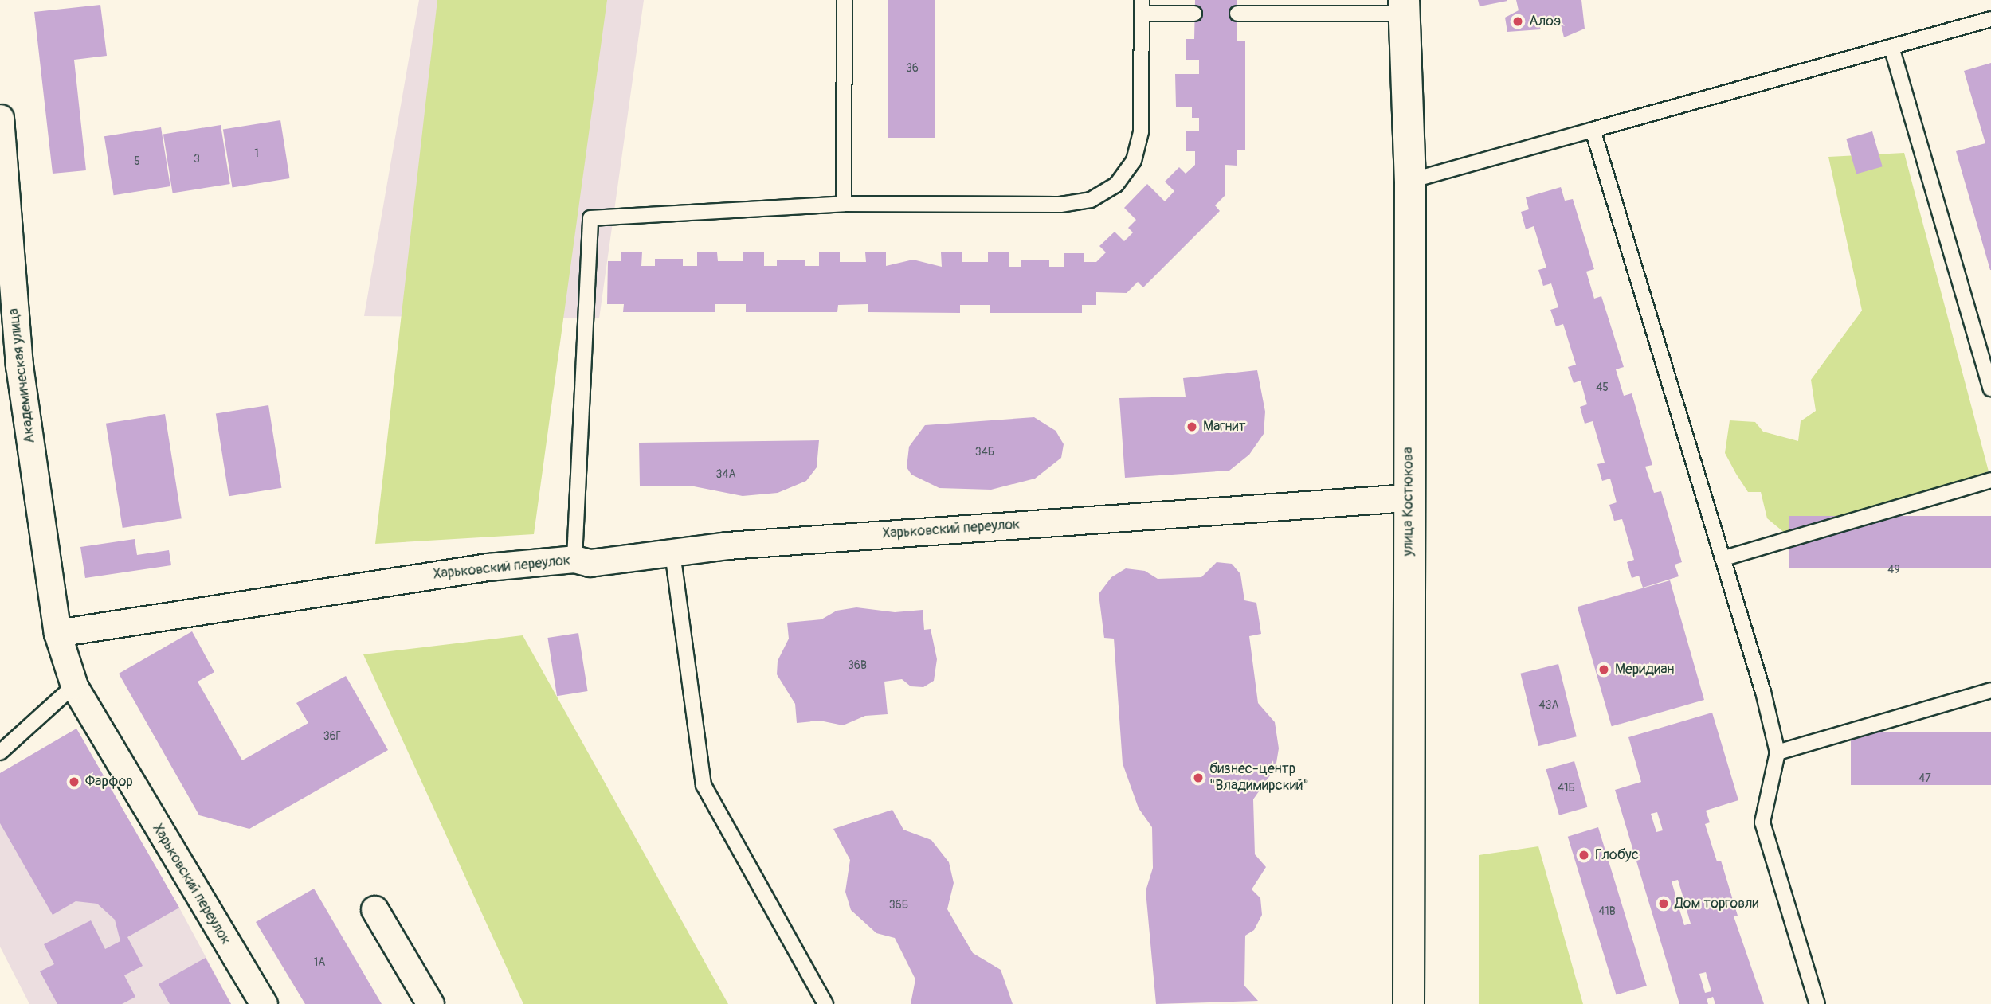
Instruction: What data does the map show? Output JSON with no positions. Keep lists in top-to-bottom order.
{
  "streets": {
    "main road": ["улица Костюкова"],
    "street": ["Академическая улица", "Харьковский переулок"]
  },
  "crossings": [
    ["Академическая улица", "Харьковский переулок"],
    ["улица Костюкова", "Харьковский переулок"]
  ],
  "places": [
    "Алоэ",
    "Магнит",
    "Меридиан",
    "бизнес-центр \"Владимирский\"",
    "Фарфор",
    "Глобус",
    "Дом торговли"
  ],
  "house_numbers": [
    "36",
    "1",
    "3",
    "5",
    "45",
    "34Б",
    "34А",
    "49",
    "36В",
    "43А",
    "36Г",
    "47",
    "41Б",
    "36Б",
    "41В",
    "1А"
  ]
}
